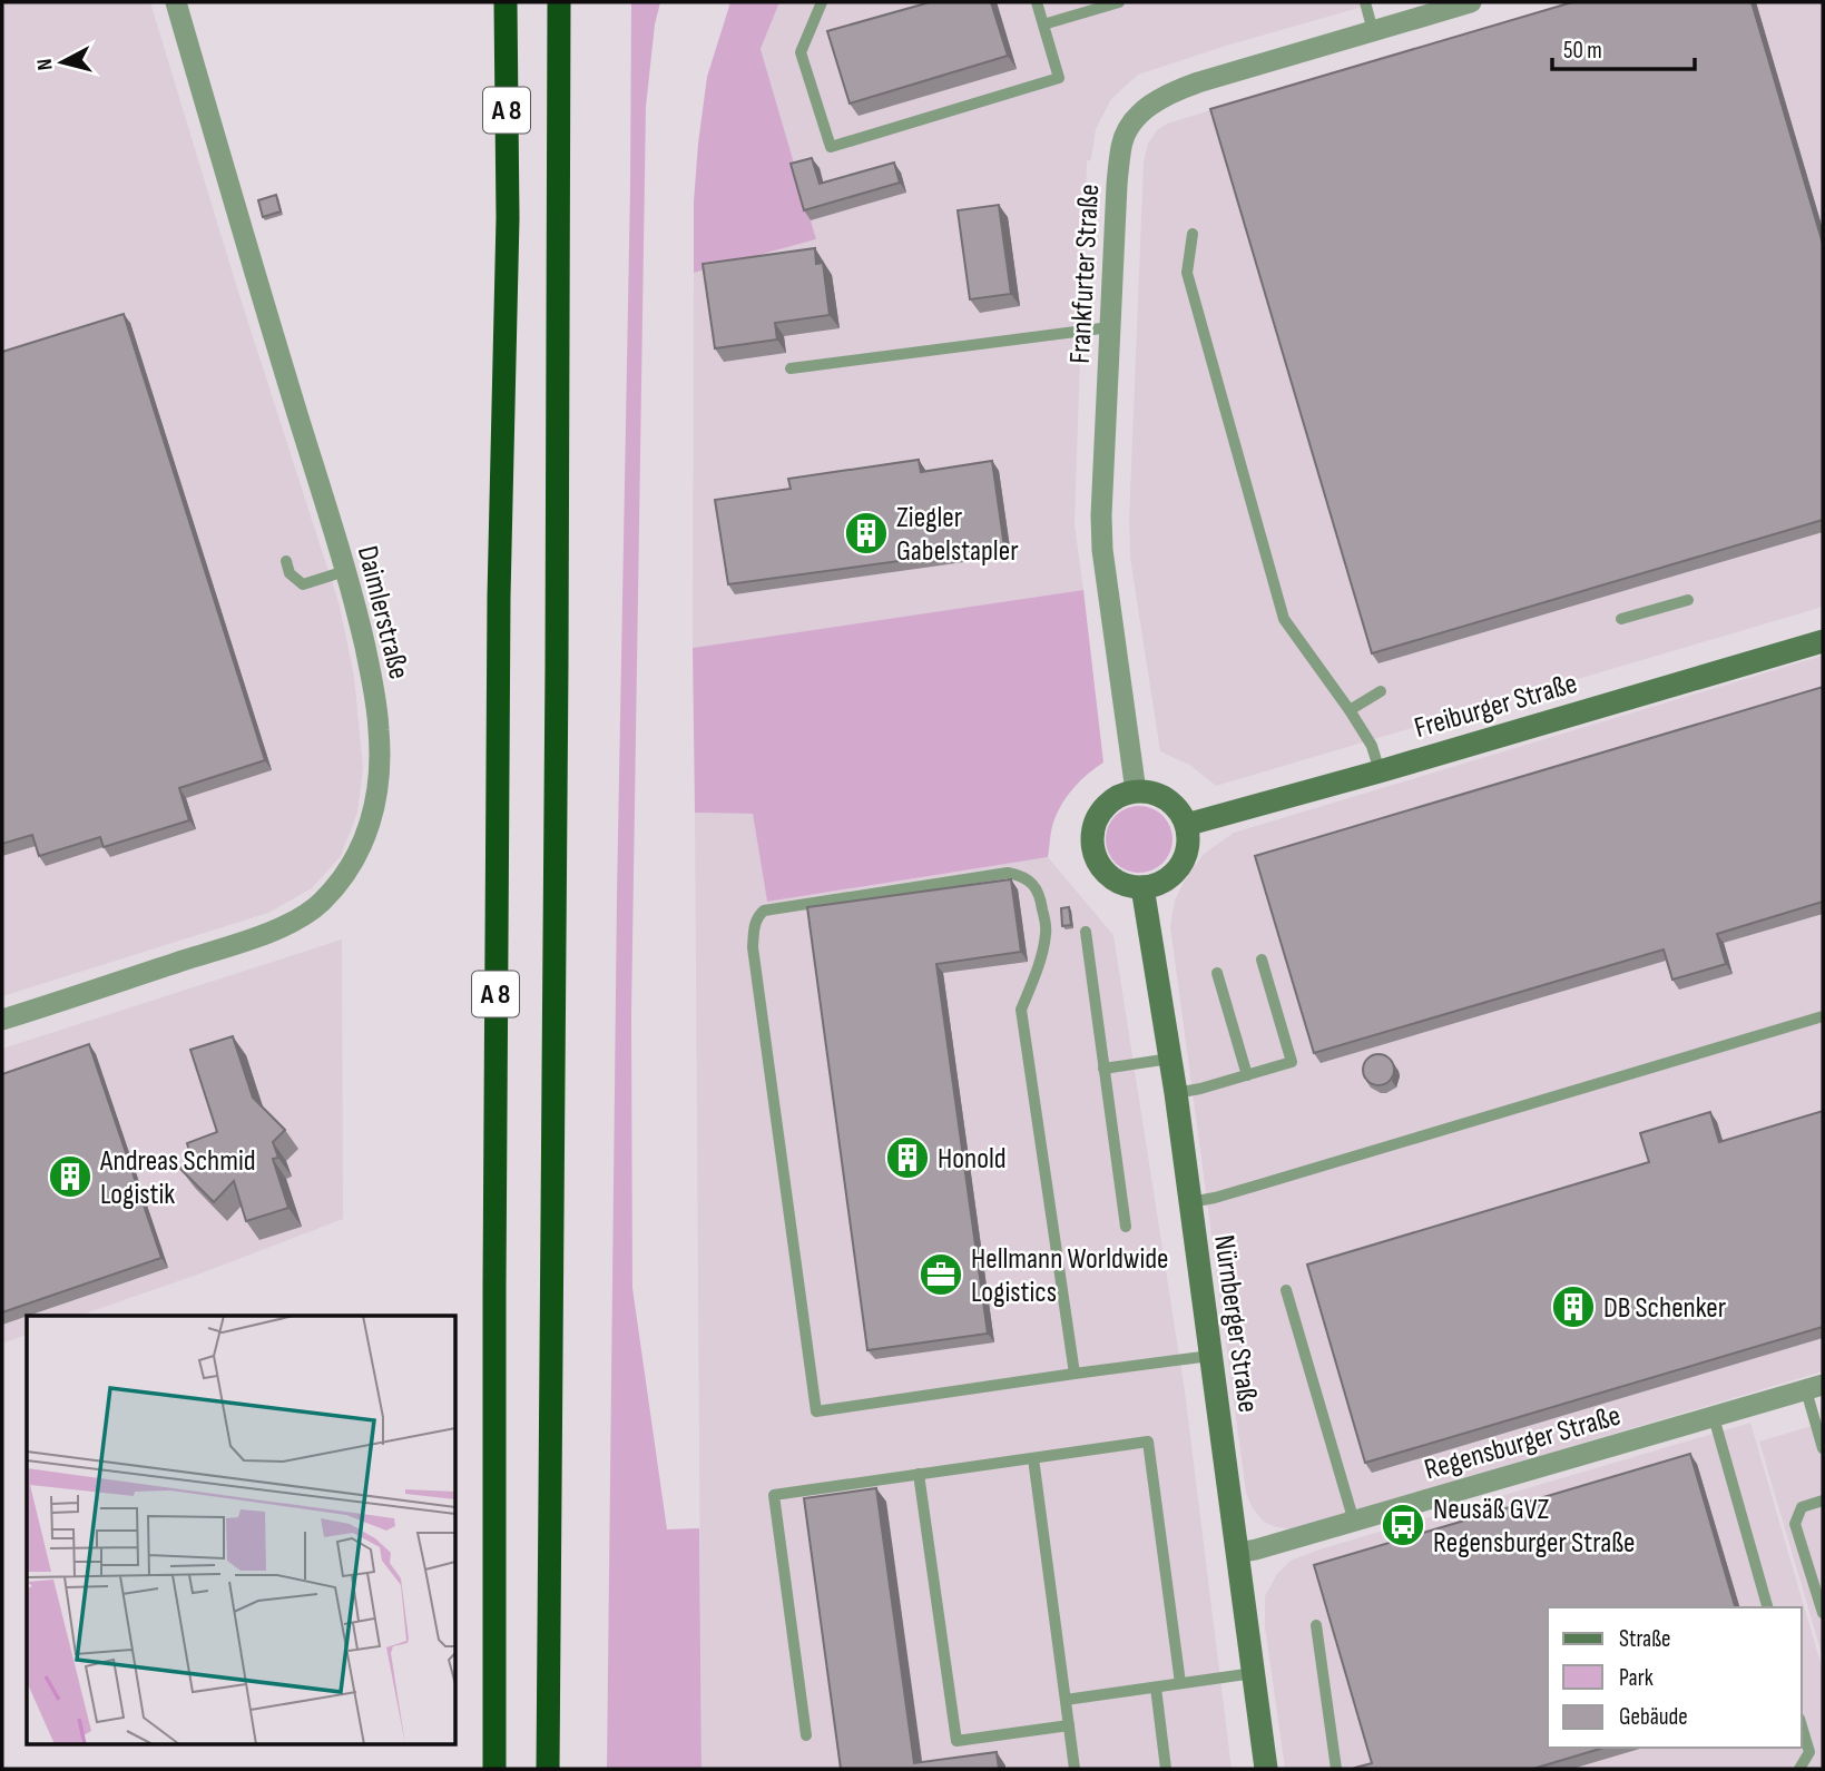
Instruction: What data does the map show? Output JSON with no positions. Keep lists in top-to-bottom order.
{
  "streets": {
    "highway": ["A 8"],
    "street": [
      "Frankfurter Straße",
      "Daimlerstraße",
      "Freiburger Straße",
      "Nürnberger Straße",
      "Regensburger Straße"
    ]
  },
  "crossings": [
    ["Frankfurter Straße", "Freiburger Straße"],
    ["Frankfurter Straße", "Nürnberger Straße"],
    ["Freiburger Straße", "Nürnberger Straße"],
    ["Nürnberger Straße", "Regensburger Straße"]
  ],
  "places": {
    "building": [
      "Ziegler Gabelstapler",
      "Honold",
      "Andreas Schmid Logistik",
      "DB Schenker"
    ],
    "office": ["Hellmann Worldwide Logistics"],
    "bus stop": ["Neusäß GVZ Regensburger Straße"]
  },
  "legend": ["Straße", "Park", "Gebäude"],
  "scale_bar": "50 m",
  "north": "left"
}
